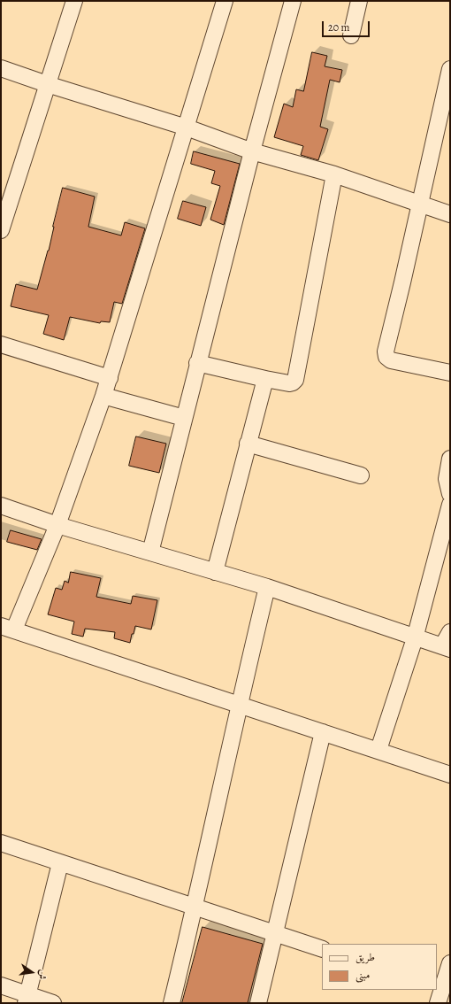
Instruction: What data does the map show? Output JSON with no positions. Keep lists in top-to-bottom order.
{
  "legend": ["طريق", "مبنى"],
  "scale_bar": "20 m",
  "north": "right"
}
